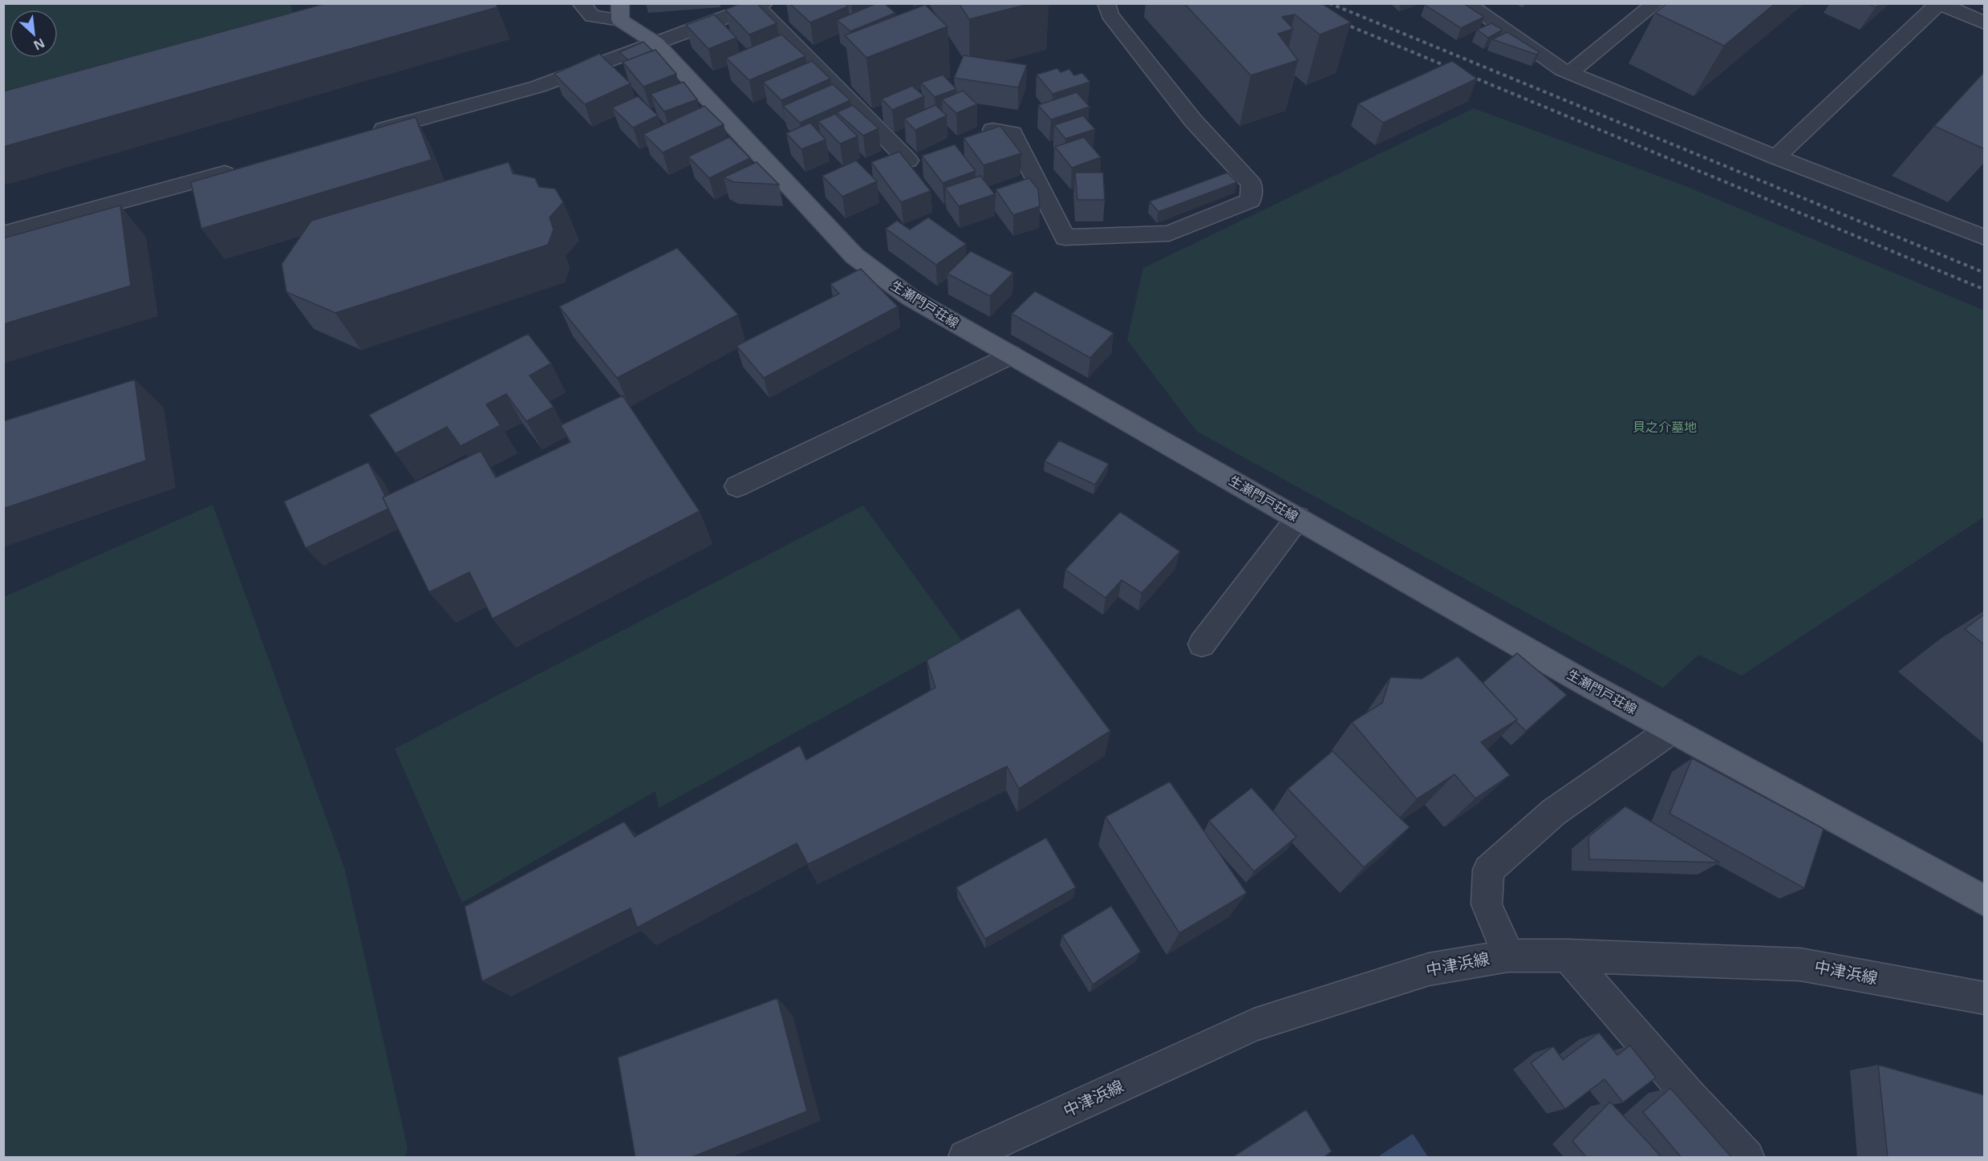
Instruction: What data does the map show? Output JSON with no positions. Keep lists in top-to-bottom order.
{
  "streets": {
    "main road": ["生瀬門戸荘線"],
    "street": ["中津浜線"]
  },
  "parks": ["貝之介墓地"],
  "north": "bottom right"
}
